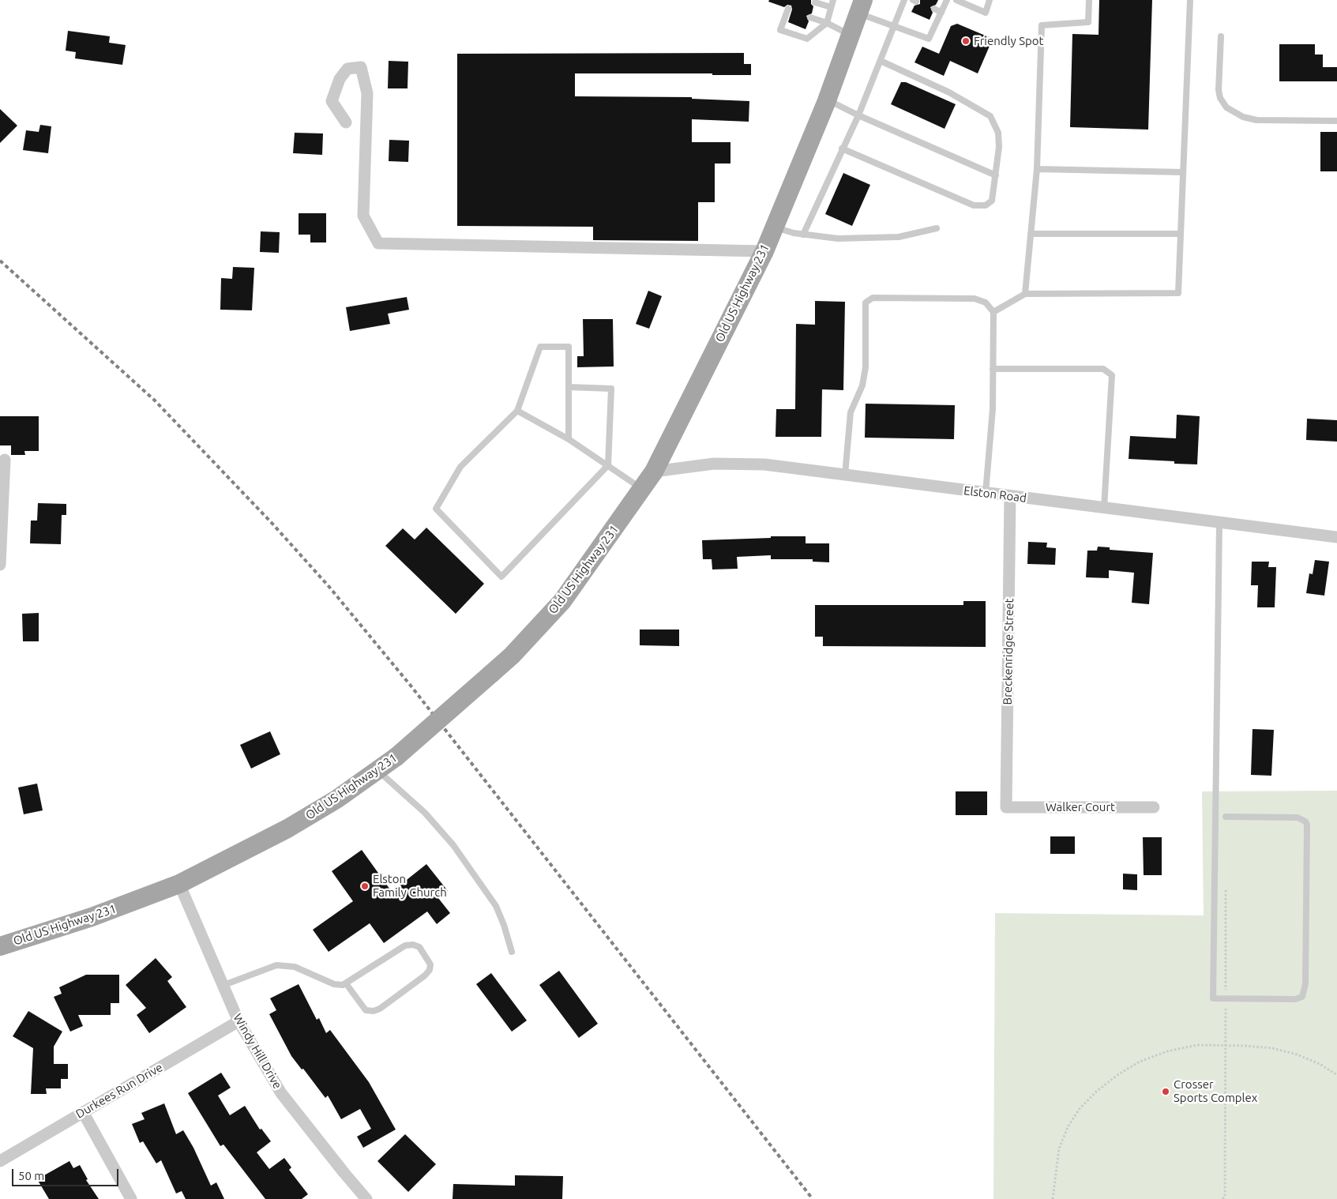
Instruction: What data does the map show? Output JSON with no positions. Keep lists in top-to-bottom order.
{
  "streets": {
    "main road": ["Old US Highway 231"],
    "street": [
      "Elston Road",
      "Breckenridge Street",
      "Walker Court",
      "Windy Hill Drive",
      "Durkees Run Drive"
    ]
  },
  "crossings": [
    ["Old US Highway 231", "Elston Road"],
    ["Old US Highway 231", "Windy Hill Drive"],
    ["Elston Road", "Breckenridge Street"],
    ["Breckenridge Street", "Walker Court"],
    ["Windy Hill Drive", "Durkees Run Drive"]
  ],
  "places": ["Friendly Spot", "Elston Family Church", "Crosser Sports Complex"],
  "scale_bar": "50 m"
}
